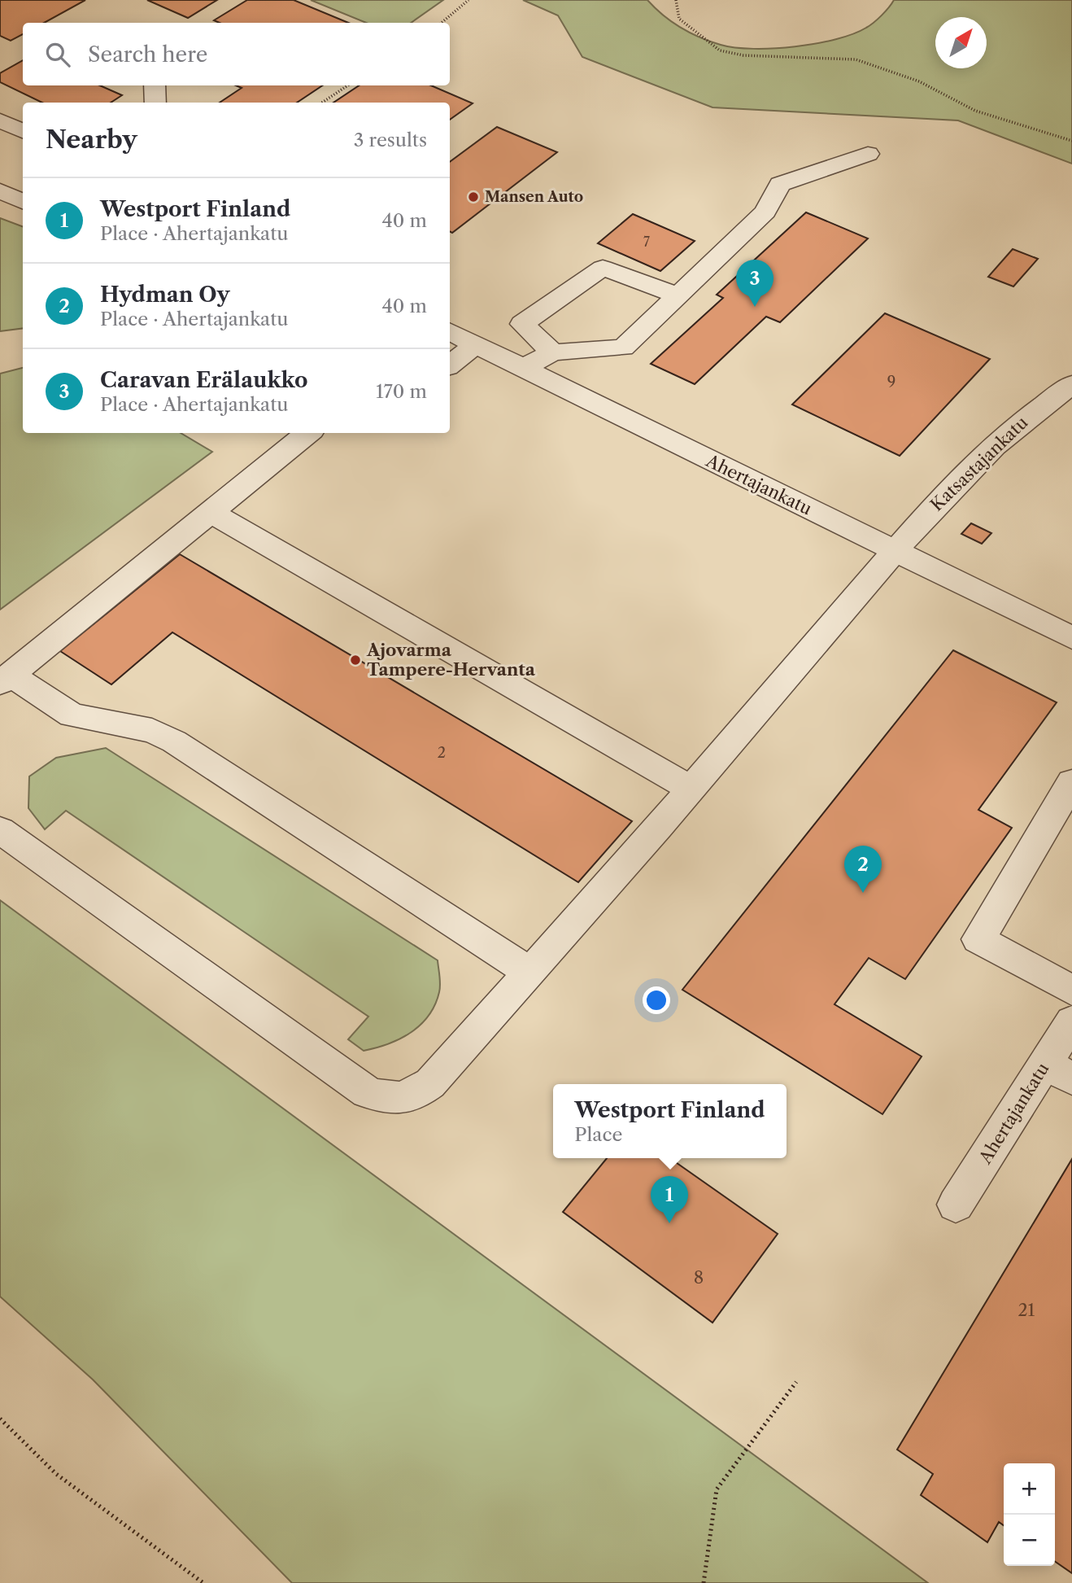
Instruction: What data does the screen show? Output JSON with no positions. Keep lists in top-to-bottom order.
{
  "streets": {
    "street": ["Katsastajankatu", "Ahertajankatu"]
  },
  "crossings": [
    ["Katsastajankatu", "Ahertajankatu"]
  ],
  "places": ["Mansen Auto", "Ajovarma Tampere-Hervanta"],
  "house_numbers": [
    "7",
    "9",
    "2",
    "8",
    "21"
  ],
  "north": "top right",
  "page": {
    "search": "Search here",
    "heading": ["Nearby", "3 results"],
    "list": [
      {
        "mark": "1",
        "name": "Westport Finland",
        "note": "Place · Ahertajankatu",
        "value": "40 m"
      },
      {
        "mark": "2",
        "name": "Hydman Oy",
        "note": "Place · Ahertajankatu",
        "value": "40 m"
      },
      {
        "mark": "3",
        "name": "Caravan Erälaukko",
        "note": "Place · Ahertajankatu",
        "value": "170 m"
      }
    ],
    "pins": ["3", "2", "1"],
    "popup": ["Westport Finland", "Place"],
    "map_buttons": ["+", "−"]
  }
}
